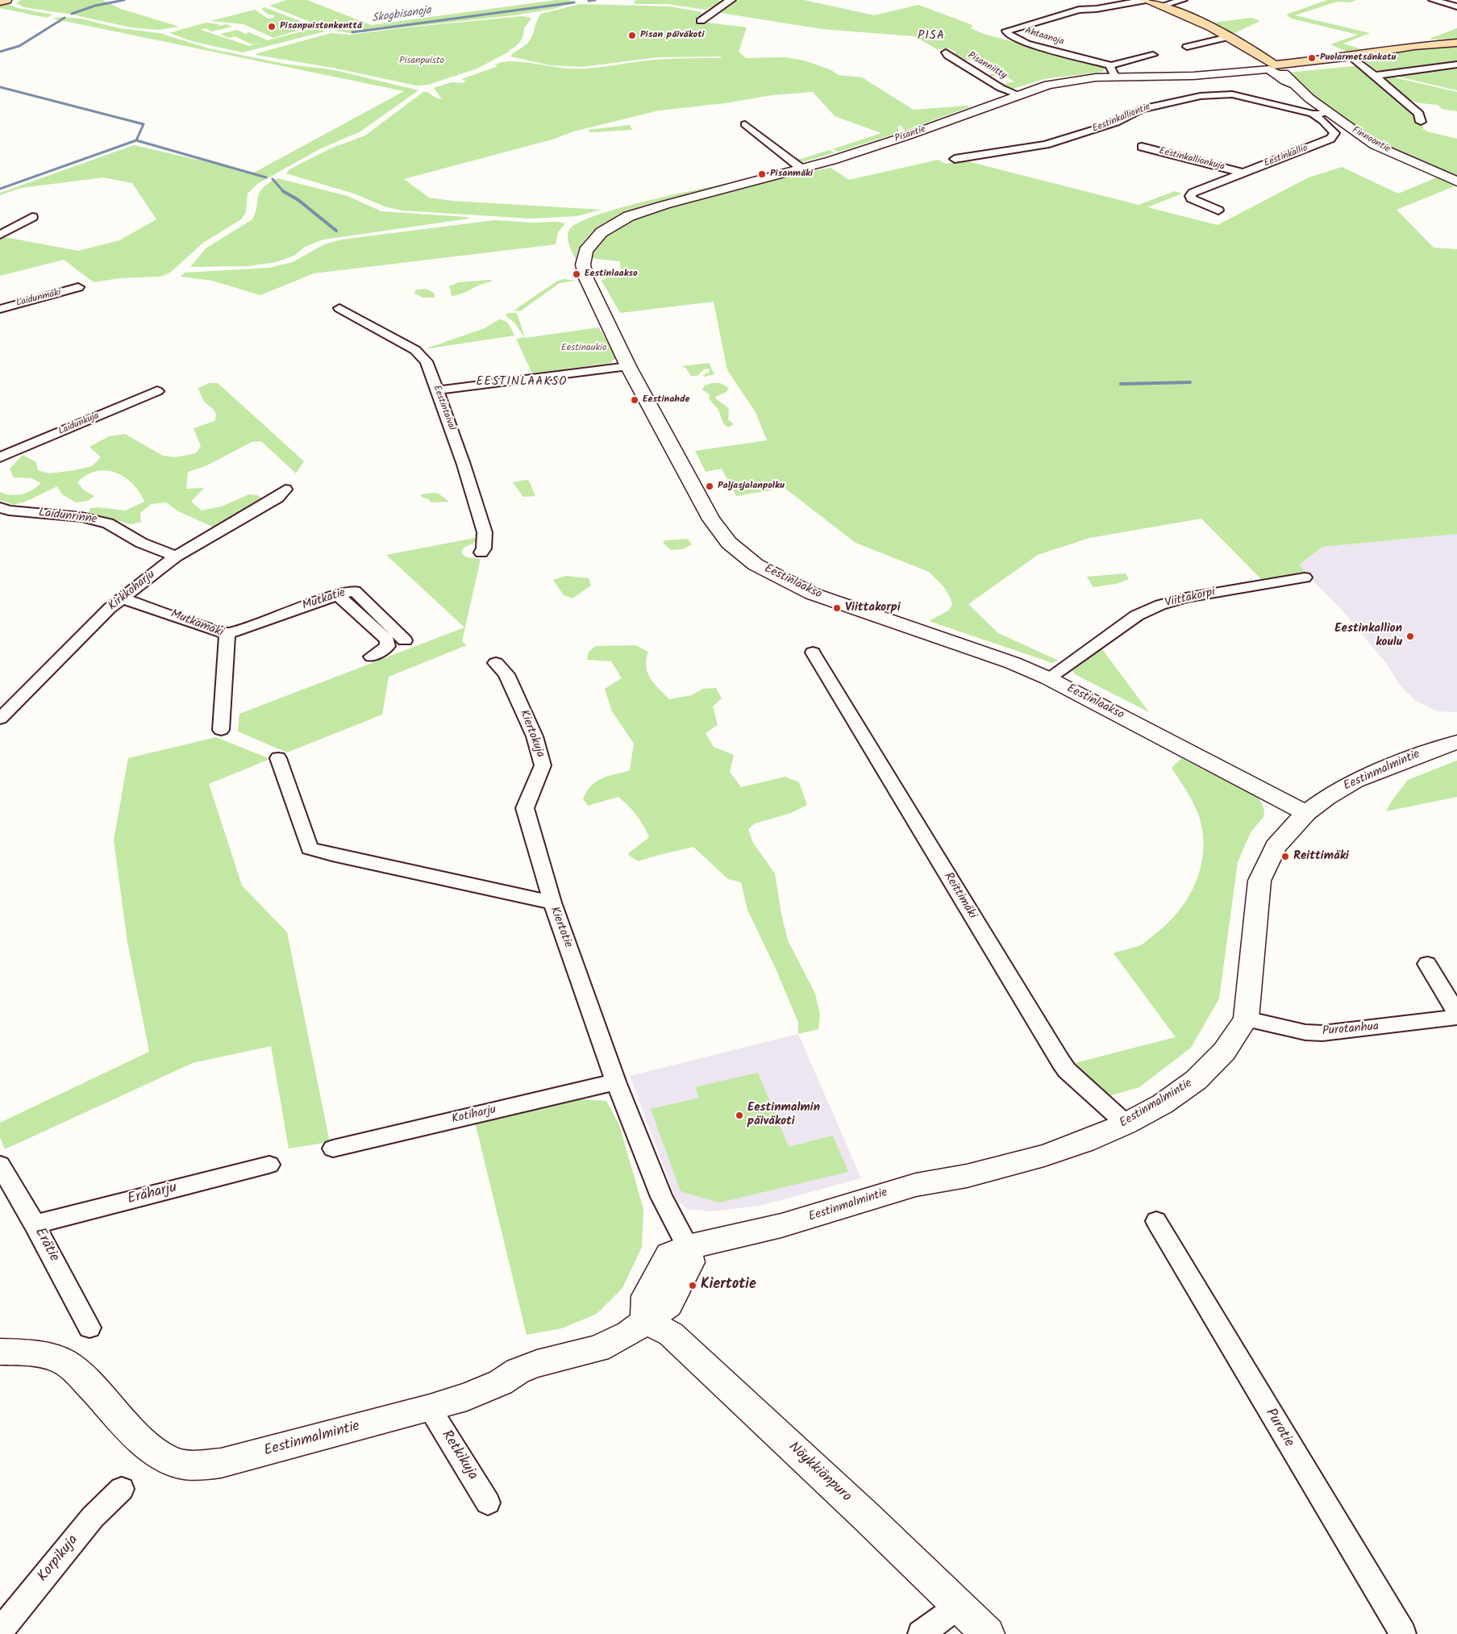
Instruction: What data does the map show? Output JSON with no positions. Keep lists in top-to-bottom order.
{
  "streets": {
    "main road": ["Finnoontie"],
    "street": [
      "Ahtaanoja",
      "Pisanniitty",
      "Eestinkalliontie",
      "Pisantie",
      "Eestinkallio",
      "Eestinkallionkuja",
      "Laidunmäki",
      "Eestintaival",
      "Laidunkuja",
      "Laidunrinne",
      "Eestinlaakso",
      "Kirkkoharju",
      "Viittakorpi",
      "Mutkatie",
      "Mutkamäki",
      "Kiertokuja",
      "Eestinmalmintie",
      "Reittimäki",
      "Kiertotie",
      "Purotanhua",
      "Kotiharju",
      "Eräharju",
      "Erätie",
      "Purotie",
      "Retkikuja",
      "Nöykkiönpuro",
      "Korpikuja"
    ]
  },
  "crossings": [
    ["Ahtaanoja", "Pisantie"],
    ["Ahtaanoja", "Finnoontie"],
    ["Pisanniitty", "Pisantie"],
    ["Eestinkalliontie", "Eestinkallio"],
    ["Pisantie", "Finnoontie"],
    ["Pisantie", "Eestinlaakso"],
    ["Eestinkallio", "Eestinkallionkuja"],
    ["Laidunrinne", "Kirkkoharju"],
    ["Eestinlaakso", "Viittakorpi"],
    ["Eestinlaakso", "Eestinmalmintie"],
    ["Kirkkoharju", "Mutkamäki"],
    ["Mutkatie", "Mutkamäki"],
    ["Kiertokuja", "Kiertotie"],
    ["Eestinmalmintie", "Reittimäki"],
    ["Eestinmalmintie", "Kiertotie"],
    ["Eestinmalmintie", "Purotanhua"],
    ["Eestinmalmintie", "Retkikuja"],
    ["Eestinmalmintie", "Nöykkiönpuro"],
    ["Kiertotie", "Kotiharju"],
    ["Eräharju", "Erätie"]
  ],
  "districts": ["PISA", "EESTINLAAKSO"],
  "water": ["Skogbisanoja"],
  "parks": ["Pisanpuisto", "Eestinaukio"],
  "places": [
    "Pisanpuistonkenttä",
    "Pisan päiväkoti",
    "Puolarmetsänkatu",
    "Pisanmäki",
    "Eestinlaakso",
    "Eestinahde",
    "Paljasjalanpolku",
    "Viittakorpi",
    "Eestinkallion koulu",
    "Reittimäki",
    "Eestinmalmin päiväkoti",
    "Kiertotie"
  ]
}
